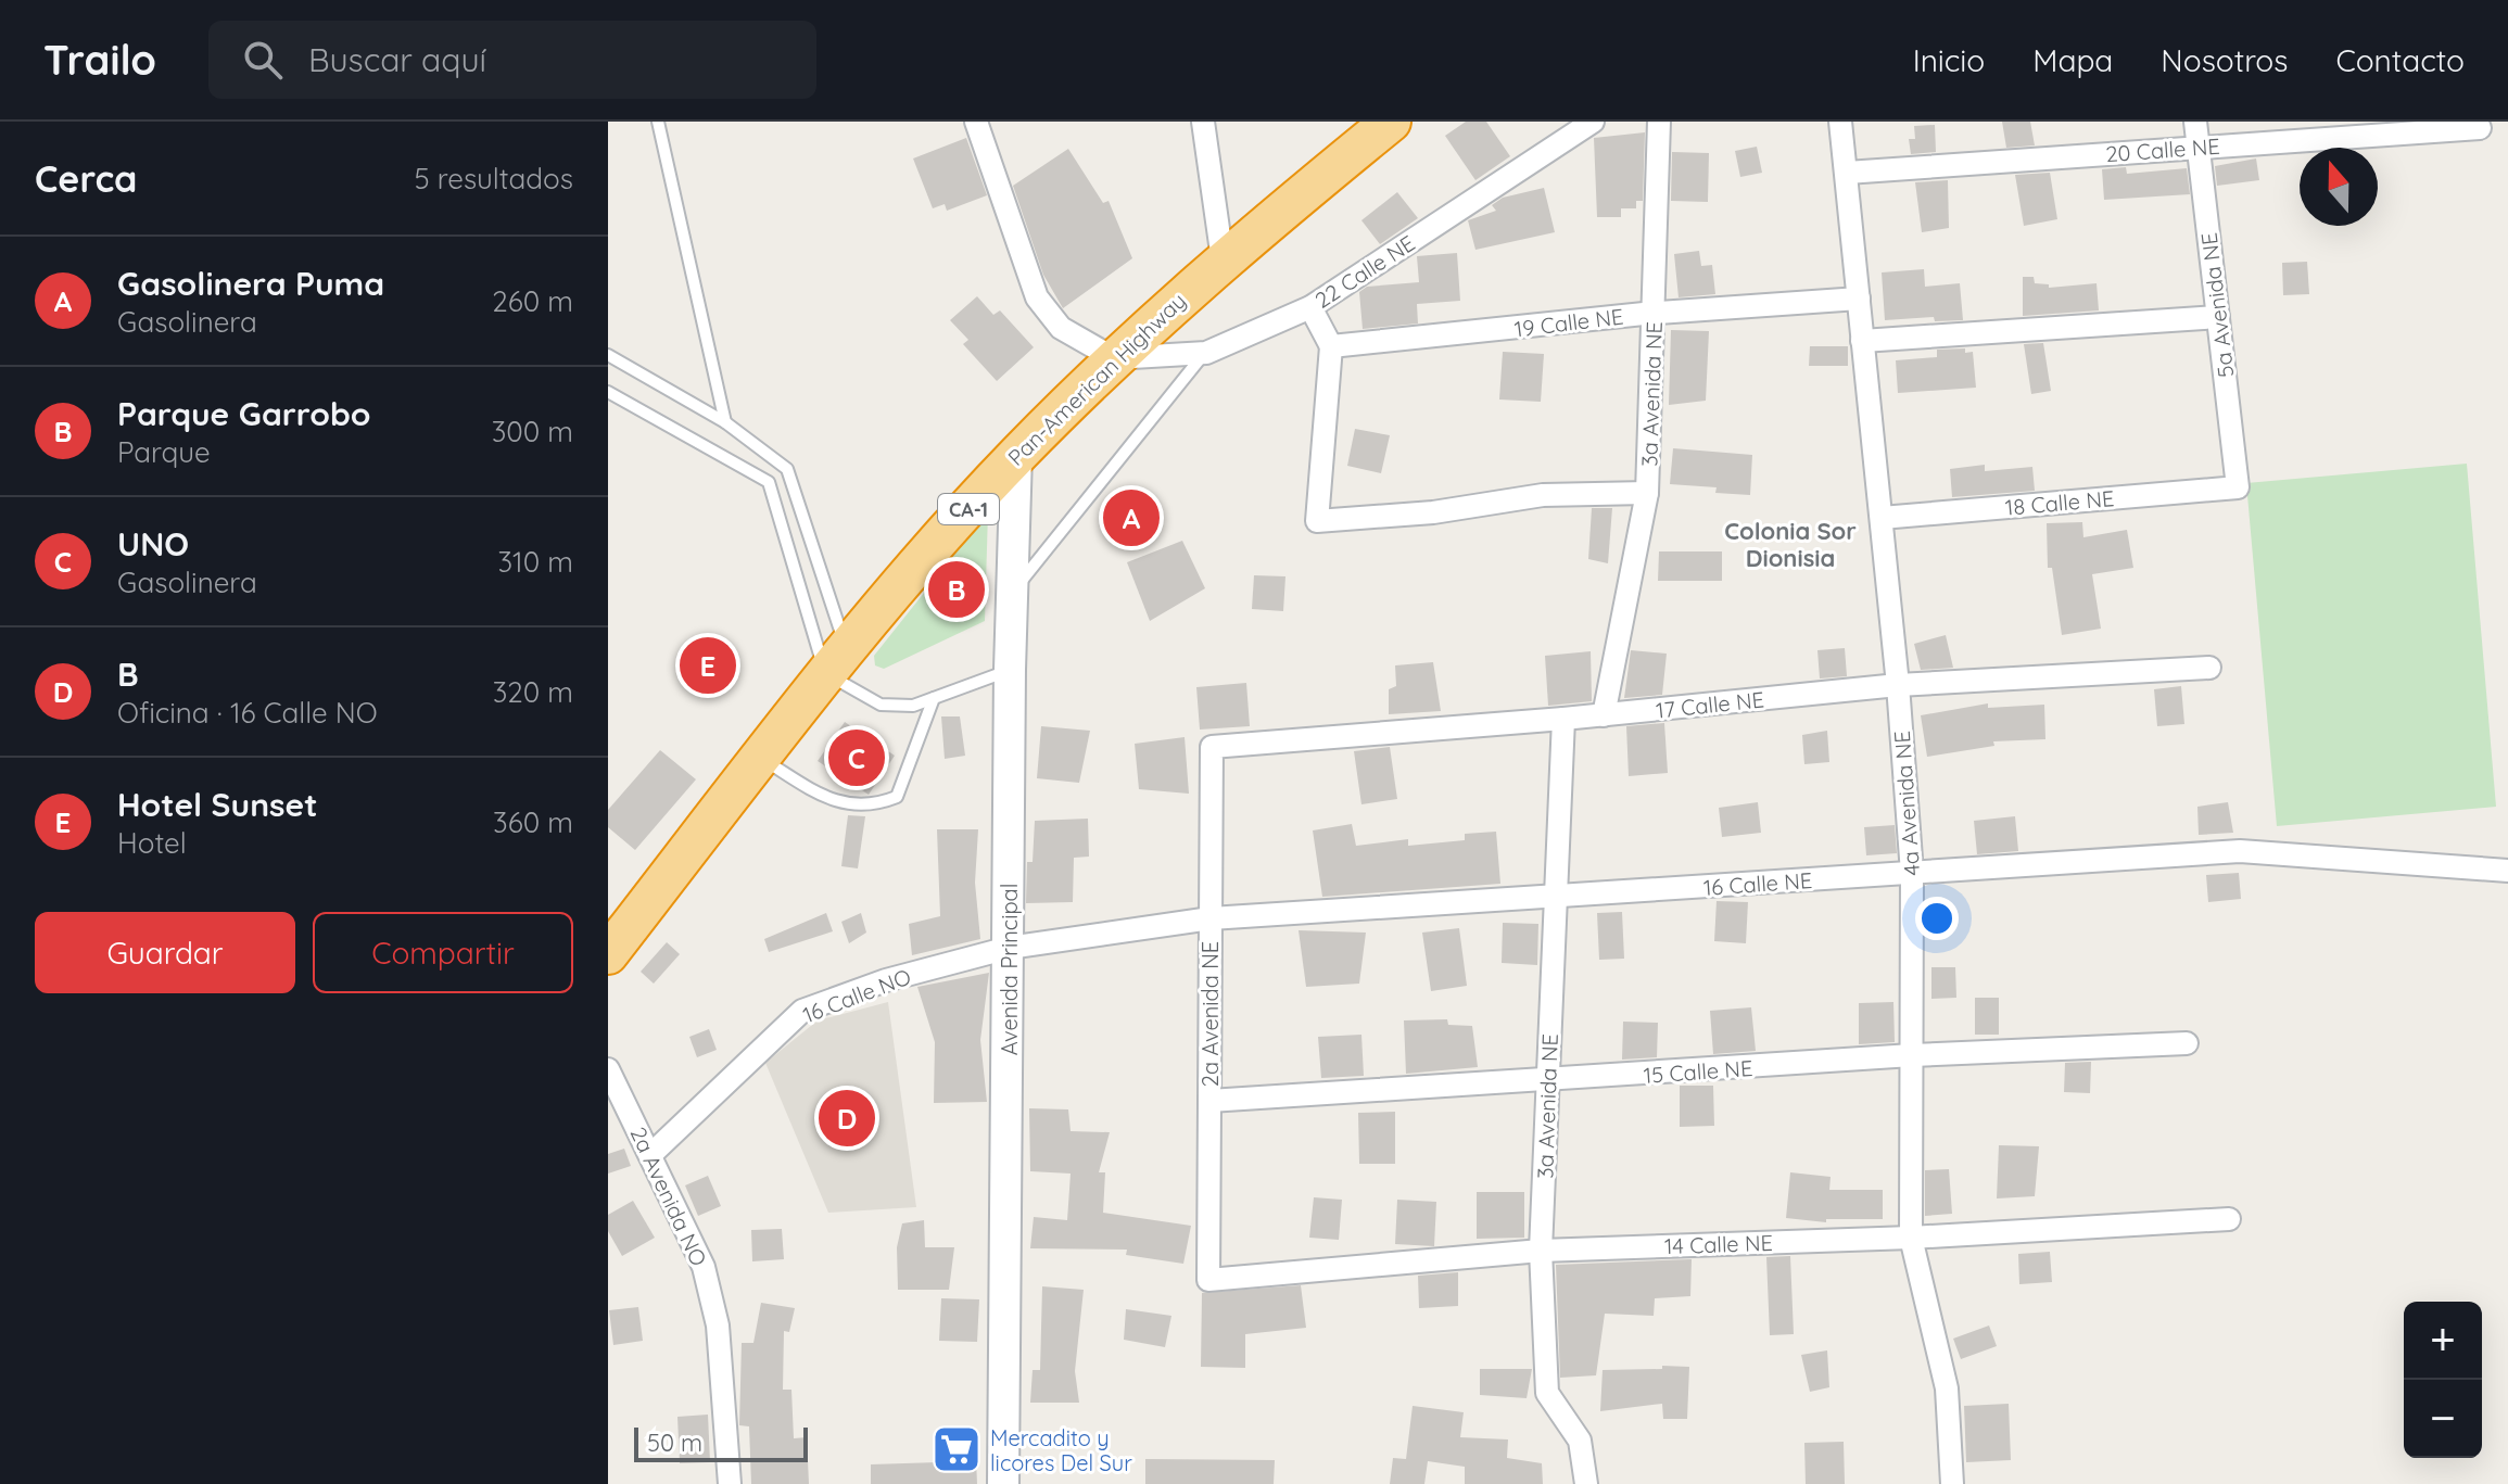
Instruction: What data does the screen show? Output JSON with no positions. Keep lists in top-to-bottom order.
{
  "streets": {
    "highway": ["Pan-American Highway", "CA-1"],
    "street": [
      "20 Calle NE",
      "22 Calle NE",
      "5a Avenida NE",
      "19 Calle NE",
      "3a Avenida NE",
      "18 Calle NE",
      "17 Calle NE",
      "4a Avenida NE",
      "16 Calle NE",
      "Avenida Principal",
      "16 Calle NO",
      "2a Avenida NE",
      "15 Calle NE",
      "2a Avenida NO",
      "14 Calle NE"
    ]
  },
  "crossings": [
    ["20 Calle NE", "5a Avenida NE"],
    ["20 Calle NE", "4a Avenida NE"],
    ["22 Calle NE", "Pan-American Highway"],
    ["5a Avenida NE", "18 Calle NE"],
    ["19 Calle NE", "3a Avenida NE"],
    ["19 Calle NE", "4a Avenida NE"],
    ["Pan-American Highway", "Avenida Principal"],
    ["3a Avenida NE", "17 Calle NE"],
    ["3a Avenida NE", "16 Calle NE"],
    ["3a Avenida NE", "15 Calle NE"],
    ["3a Avenida NE", "14 Calle NE"],
    ["18 Calle NE", "4a Avenida NE"],
    ["17 Calle NE", "4a Avenida NE"],
    ["17 Calle NE", "2a Avenida NE"],
    ["4a Avenida NE", "16 Calle NE"],
    ["4a Avenida NE", "15 Calle NE"],
    ["4a Avenida NE", "14 Calle NE"],
    ["16 Calle NE", "Avenida Principal"],
    ["16 Calle NE", "16 Calle NO"],
    ["16 Calle NE", "2a Avenida NE"],
    ["Avenida Principal", "16 Calle NO"],
    ["16 Calle NO", "2a Avenida NO"],
    ["2a Avenida NE", "15 Calle NE"],
    ["2a Avenida NE", "14 Calle NE"]
  ],
  "districts": ["Colonia Sor Dionisia"],
  "places": {
    "supermarket": ["Mercadito y licores Del Sur"]
  },
  "scale_bar": "50 m",
  "north": "top",
  "page": {
    "header": "Trailo",
    "search": "Buscar aquí",
    "nav": [
      "Inicio",
      "Mapa",
      "Nosotros",
      "Contacto"
    ],
    "heading": ["Cerca", "5 resultados"],
    "list": [
      {
        "mark": "A",
        "name": "Gasolinera Puma",
        "note": "Gasolinera",
        "value": "260 m"
      },
      {
        "mark": "B",
        "name": "Parque Garrobo",
        "note": "Parque",
        "value": "300 m"
      },
      {
        "mark": "C",
        "name": "UNO",
        "note": "Gasolinera",
        "value": "310 m"
      },
      {
        "mark": "D",
        "name": "B",
        "note": "Oficina · 16 Calle NO",
        "value": "320 m"
      },
      {
        "mark": "E",
        "name": "Hotel Sunset",
        "note": "Hotel",
        "value": "360 m"
      }
    ],
    "pins": [
      "A",
      "B",
      "E",
      "C",
      "D"
    ],
    "buttons": ["Guardar", "Compartir"],
    "map_buttons": ["+", "−"],
    "scale": "50 m"
  }
}
